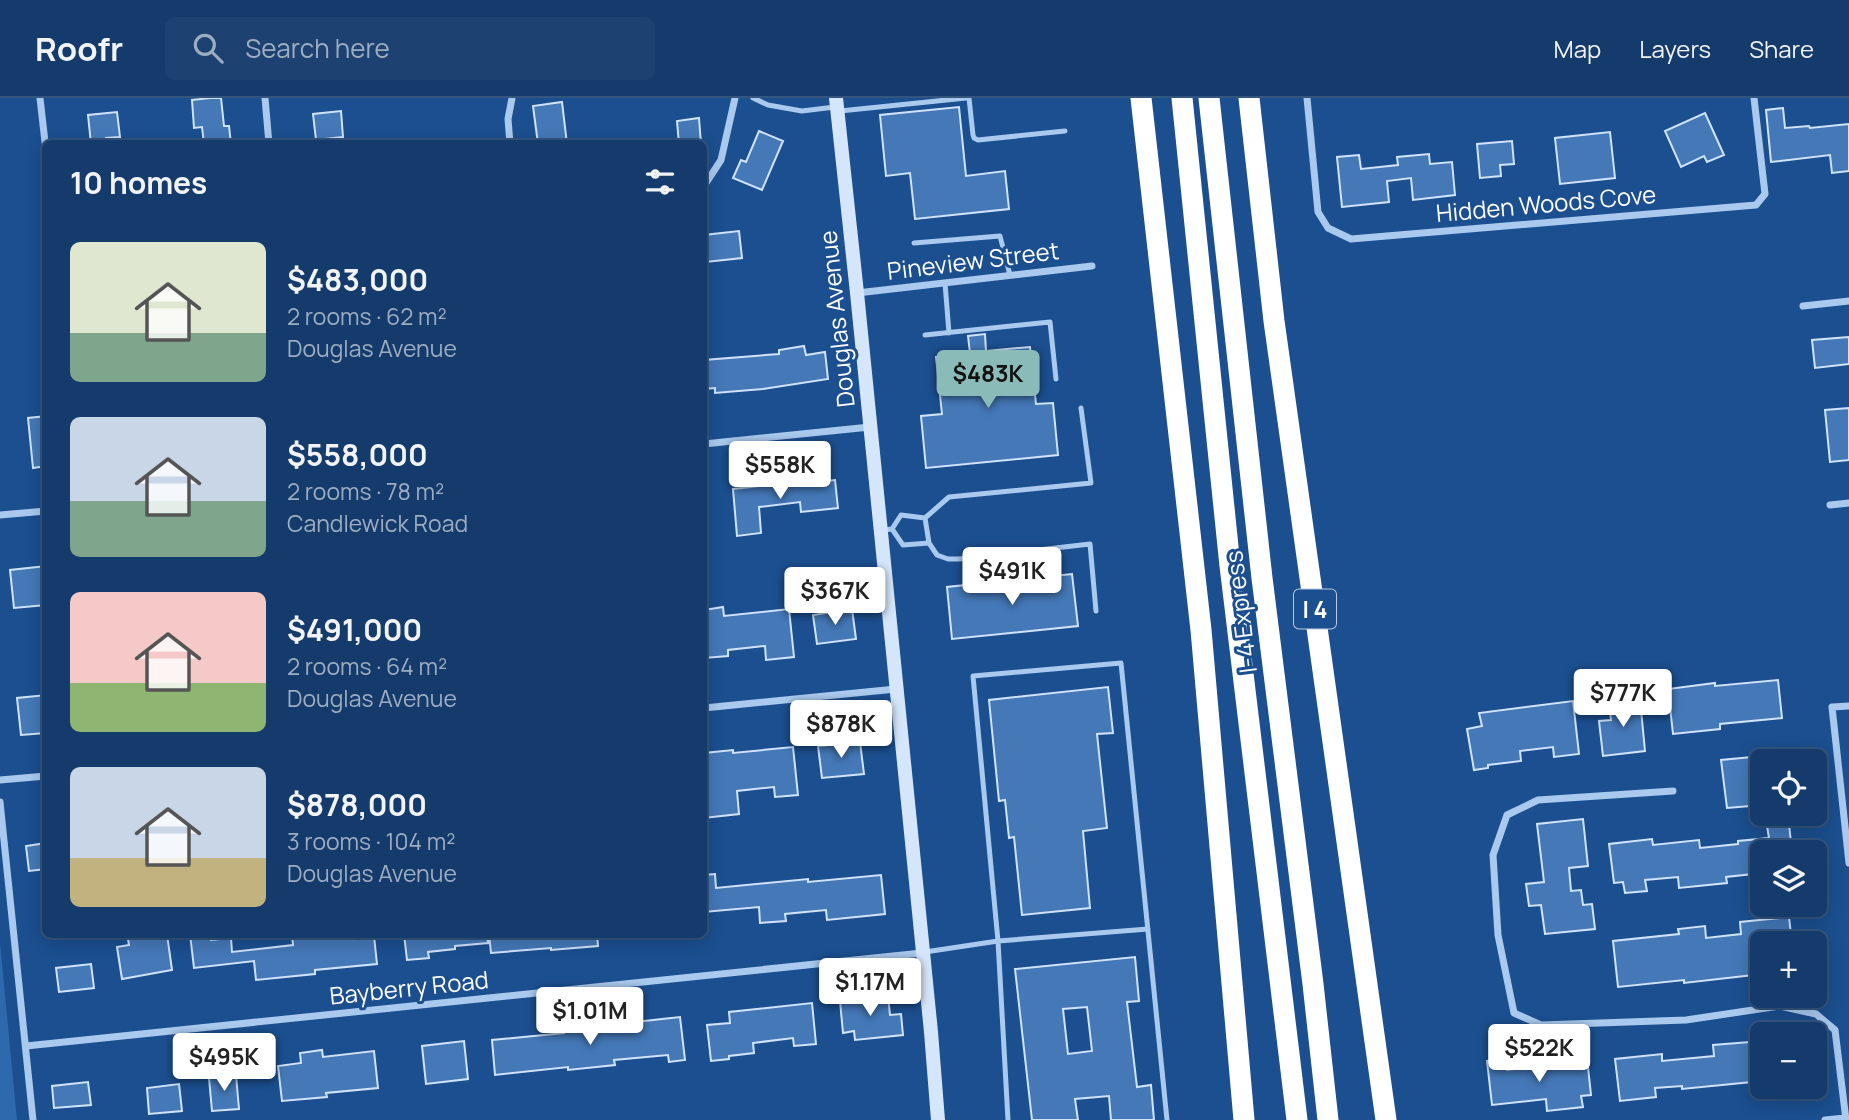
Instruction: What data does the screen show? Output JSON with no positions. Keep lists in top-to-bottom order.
{
  "streets": {
    "highway": ["I 4", "I-4 Express"],
    "main road": ["Douglas Avenue"],
    "street": ["Hidden Woods Cove", "Pineview Street", "Bayberry Road"]
  },
  "crossings": [
    ["Pineview Street", "Douglas Avenue"],
    ["Douglas Avenue", "Bayberry Road"]
  ],
  "page": {
    "header": "Roofr",
    "search": "Search here",
    "nav": ["Map", "Layers", "Share"],
    "heading": "10 homes",
    "list": [
      {
        "name": "$483,000",
        "note": "2 rooms · 62 m² · Douglas Avenue"
      },
      {
        "name": "$558,000",
        "note": "2 rooms · 78 m² · Candlewick Road"
      },
      {
        "name": "$491,000",
        "note": "2 rooms · 64 m² · Douglas Avenue"
      },
      {
        "name": "$878,000",
        "note": "3 rooms · 104 m² · Douglas Avenue"
      }
    ],
    "price": [
      "$483K",
      "$558K",
      "$491K",
      "$367K",
      "$777K",
      "$878K",
      "$1.17M",
      "$1.01M",
      "$522K",
      "$495K"
    ],
    "map_buttons": ["+", "−"]
  }
}
